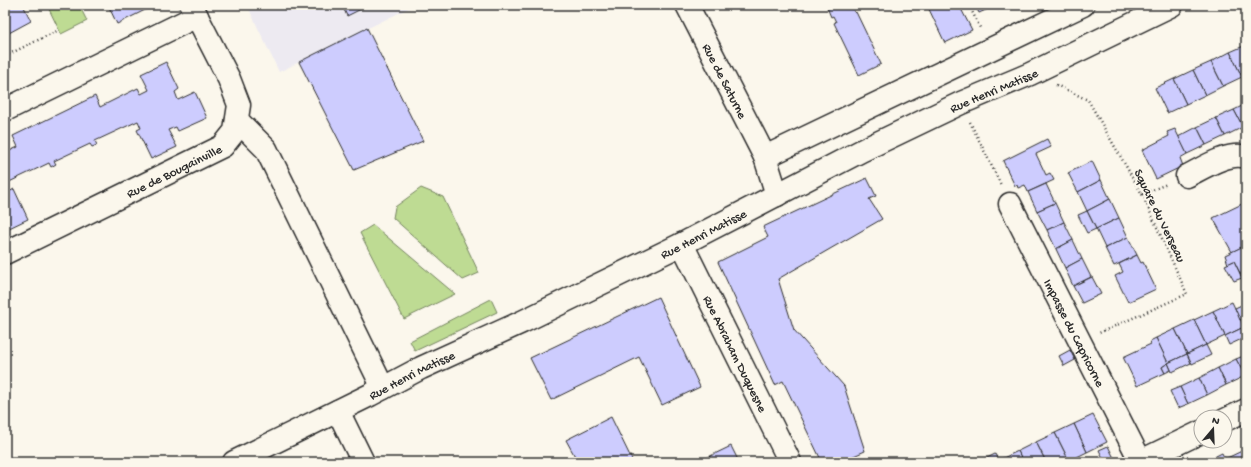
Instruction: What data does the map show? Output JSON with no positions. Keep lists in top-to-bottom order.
{
  "streets": {
    "street": [
      "Rue de Saturne",
      "Rue Henri Matisse",
      "Rue de Bougainville",
      "Impasse du Capricorne",
      "Rue Abraham Duquesne"
    ],
    "path": ["Square du Verseau"]
  },
  "crossings": [
    ["Rue de Saturne", "Rue Henri Matisse"],
    ["Rue Henri Matisse", "Square du Verseau"],
    ["Rue Henri Matisse", "Rue Abraham Duquesne"],
    ["Square du Verseau", "Impasse du Capricorne"]
  ],
  "north": "top"
}
